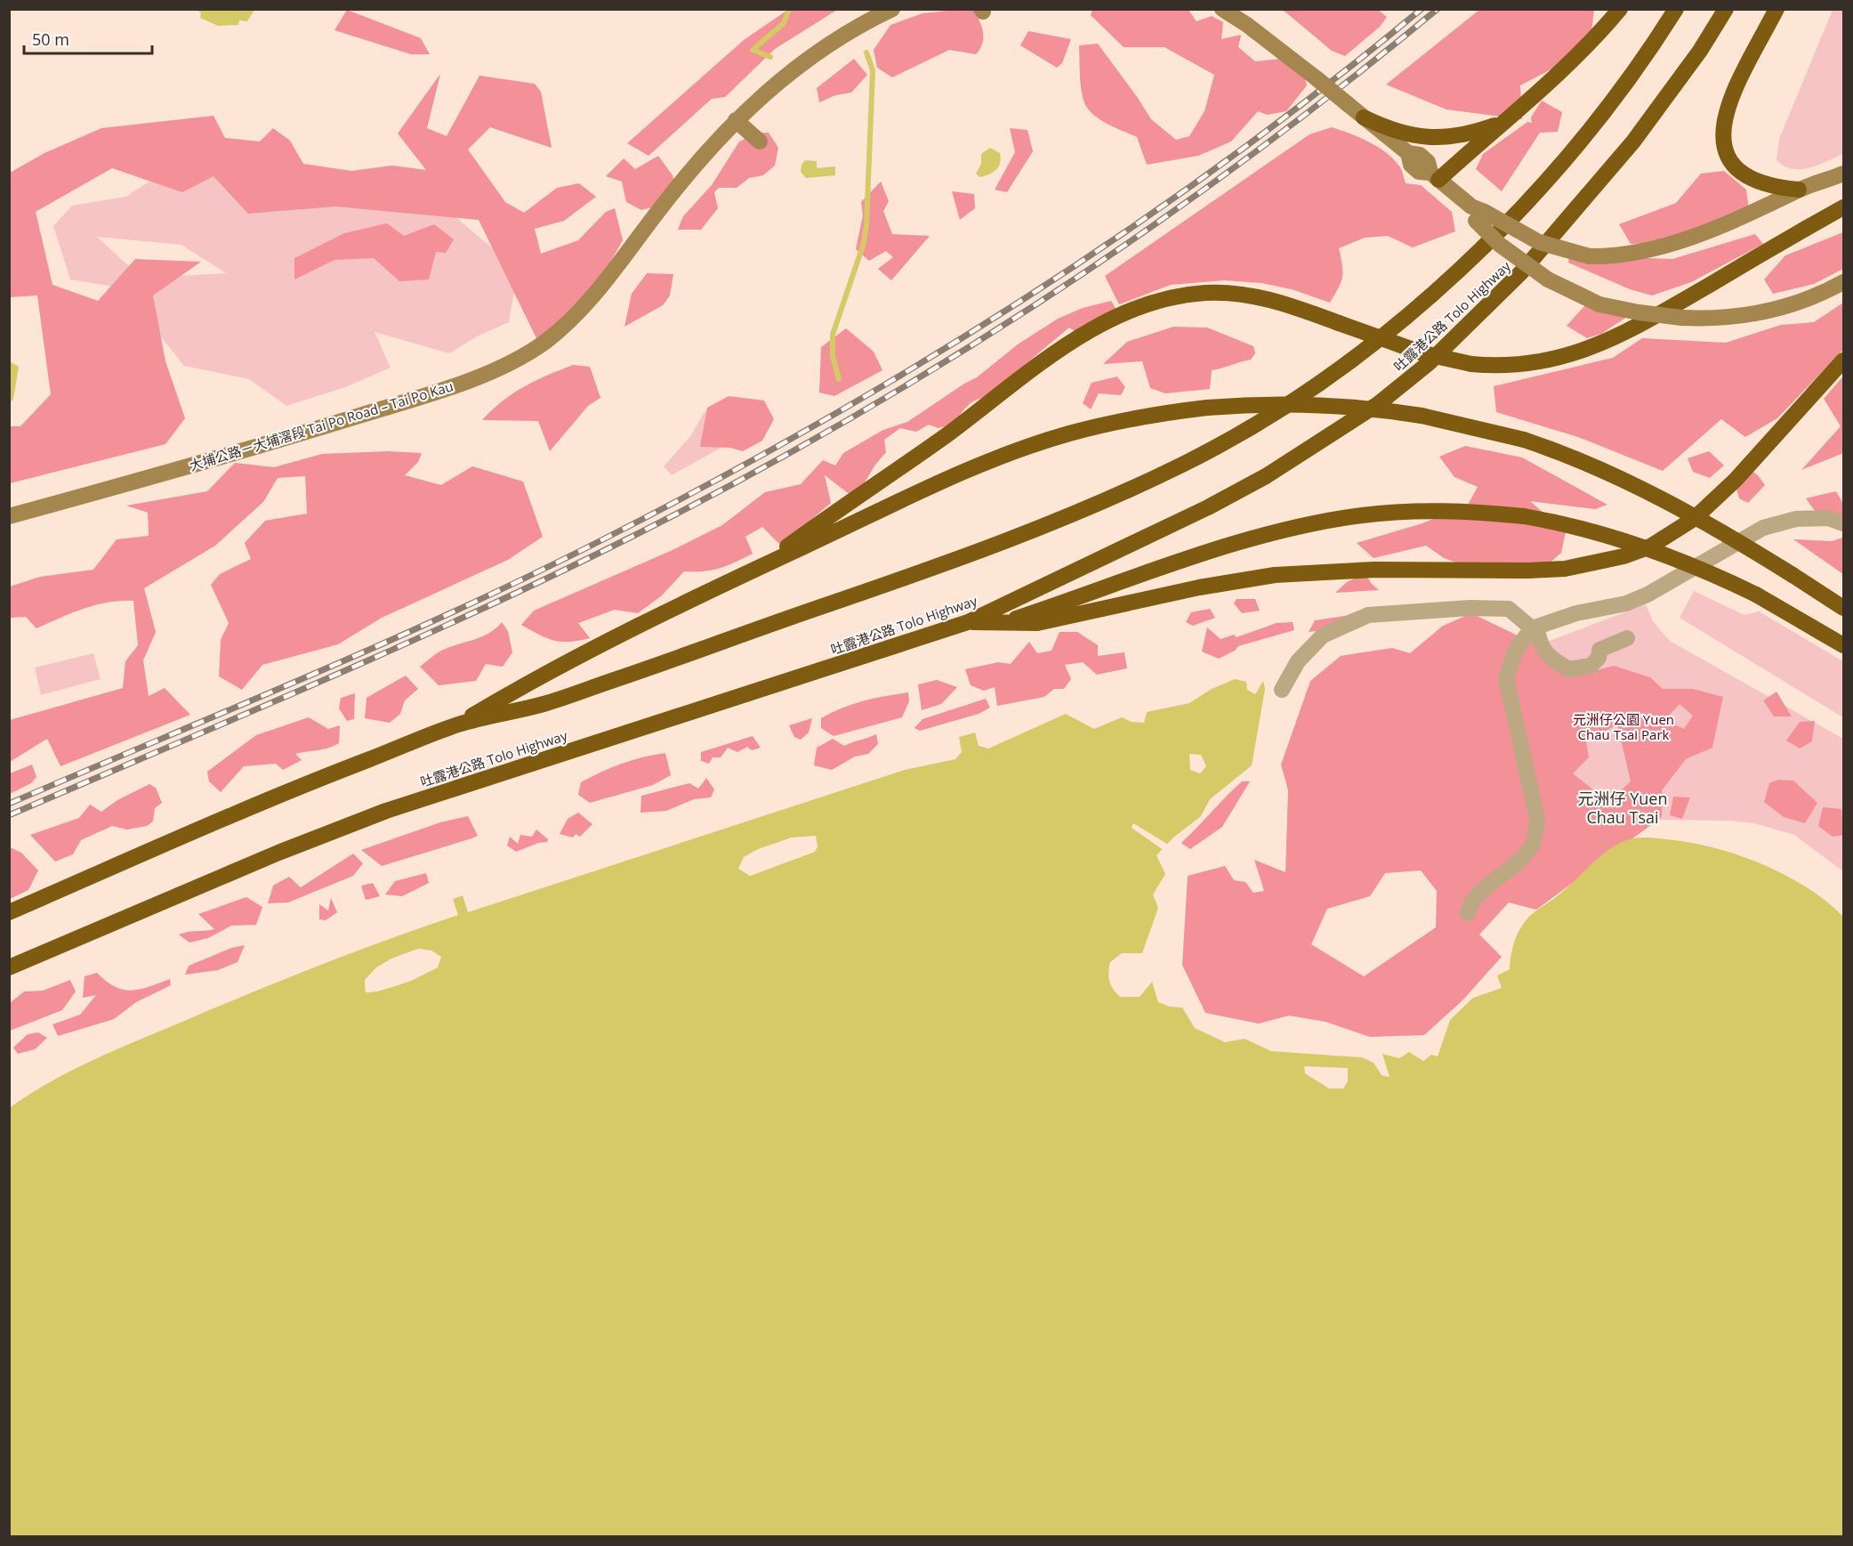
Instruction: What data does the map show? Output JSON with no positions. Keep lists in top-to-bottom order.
{
  "streets": {
    "highway": ["吐露港公路 Tolo Highway"],
    "main road": ["大埔公路－大埔滘段 Tai Po Road – Tai Po Kau"]
  },
  "districts": ["元洲仔 Yuen Chau Tsai"],
  "parks": ["元洲仔公園 Yuen Chau Tsai Park"],
  "scale_bar": "50 m"
}
